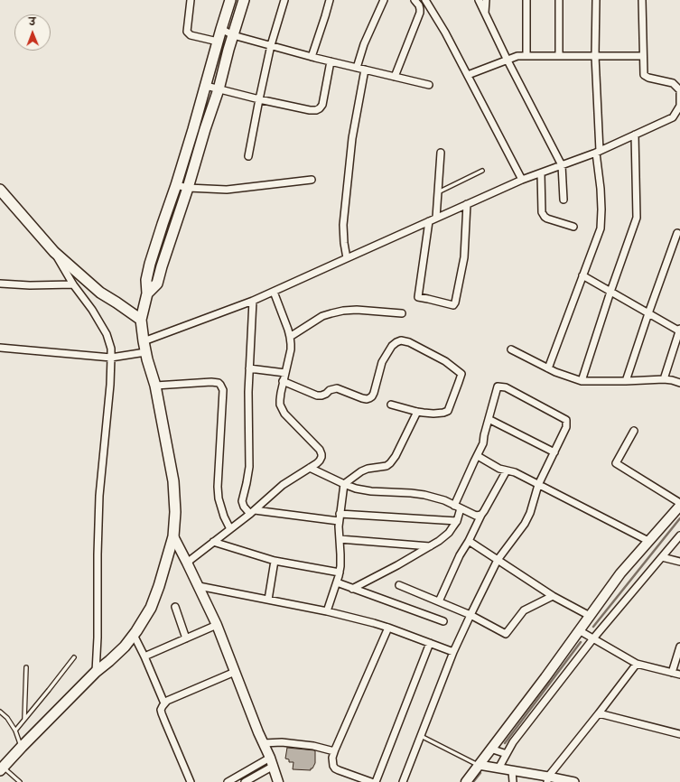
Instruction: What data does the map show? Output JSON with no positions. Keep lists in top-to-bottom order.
{
  "north": "top"
}
